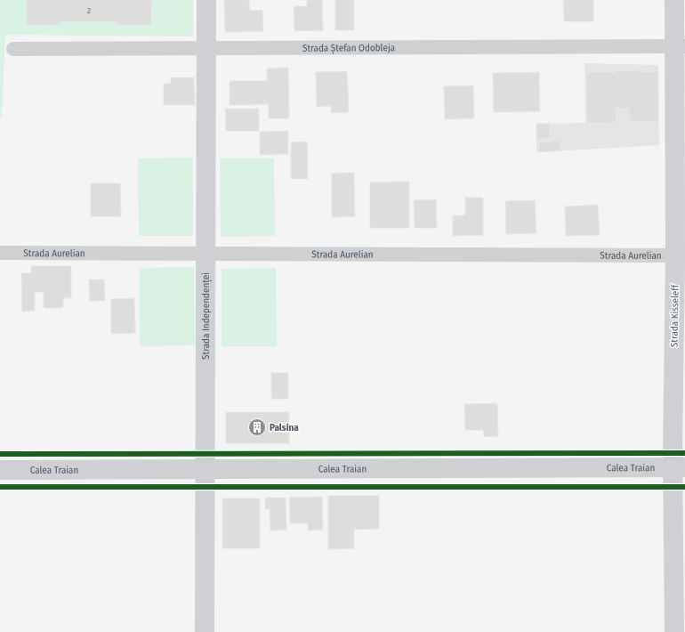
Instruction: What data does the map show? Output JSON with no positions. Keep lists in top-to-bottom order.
{
  "streets": {
    "street": [
      "Strada Ștefan Odobleja",
      "Strada Aurelian",
      "Strada Independenței",
      "Strada Kisseleff",
      "Calea Traian"
    ]
  },
  "crossings": [
    ["Strada Ștefan Odobleja", "Strada Independenței"],
    ["Strada Ștefan Odobleja", "Strada Kisseleff"],
    ["Strada Aurelian", "Strada Independenței"],
    ["Strada Aurelian", "Strada Kisseleff"],
    ["Strada Independenței", "Calea Traian"],
    ["Strada Kisseleff", "Calea Traian"]
  ],
  "places": {
    "building": ["Palsina"]
  },
  "house_numbers": ["2"]
}
